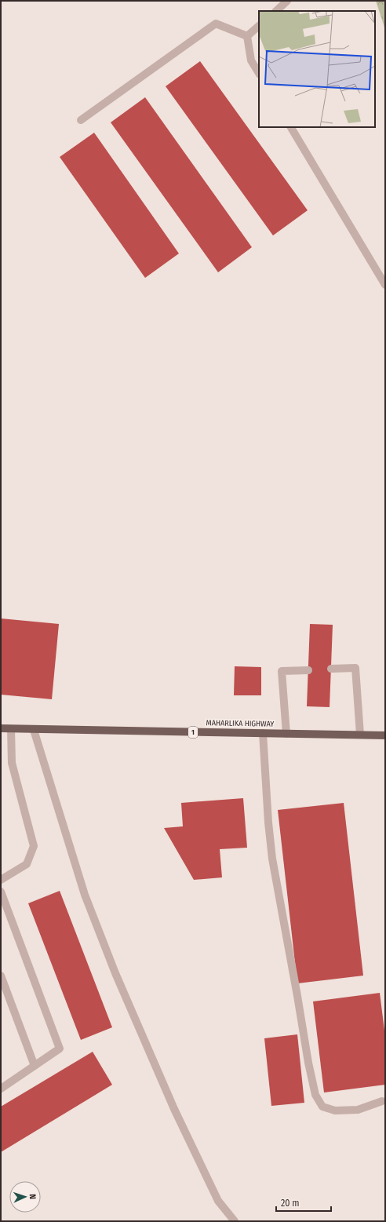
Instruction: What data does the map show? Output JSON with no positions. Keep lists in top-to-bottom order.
{
  "streets": {
    "main road": ["MAHARLIKA HIGHWAY", "1"]
  },
  "scale_bar": "20 m",
  "north": "right"
}
